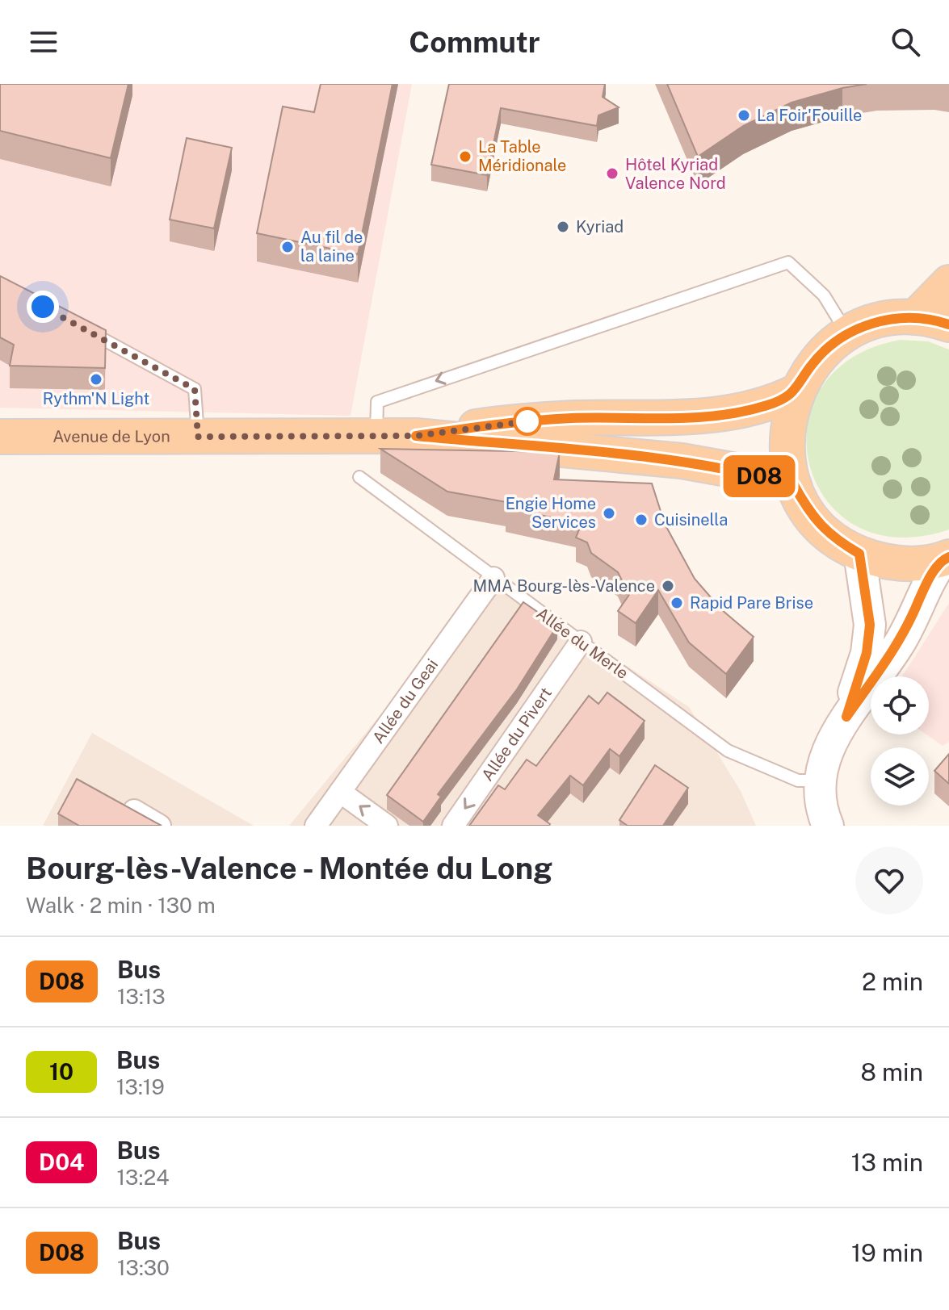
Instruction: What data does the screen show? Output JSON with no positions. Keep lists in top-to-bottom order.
{
  "streets": {
    "main road": ["Avenue de Lyon"],
    "street": ["Allée du Geai", "Allée du Pivert"],
    "lane": ["Allée du Merle"]
  },
  "crossings": [
    ["Allée du Merle", "Allée du Geai"],
    ["Allée du Merle", "Allée du Pivert"]
  ],
  "one_way": ["Allée du Pivert"],
  "places": [
    "La Foir'Fouille",
    "La Table Méridionale",
    "Hôtel Kyriad Valence Nord",
    "Kyriad",
    "Au fil de la laine",
    "Rythm'N Light",
    "Engie Home Services",
    "Cuisinella",
    "MMA Bourg-lès-Valence",
    "Rapid Pare Brise"
  ],
  "lines": ["bus line D08"],
  "page": {
    "header": "Commutr",
    "on_map": "D08",
    "heading": ["Bourg-lès-Valence - Montée du Long", "Walk · 2 min · 130 m"],
    "list": [
      {
        "mark": "D08",
        "name": "Bus",
        "note": "13:13",
        "value": "2 min"
      },
      {
        "mark": "10",
        "name": "Bus",
        "note": "13:19",
        "value": "8 min"
      },
      {
        "mark": "D04",
        "name": "Bus",
        "note": "13:24",
        "value": "13 min"
      },
      {
        "mark": "D08",
        "name": "Bus",
        "note": "13:30",
        "value": "19 min"
      }
    ]
  }
}
